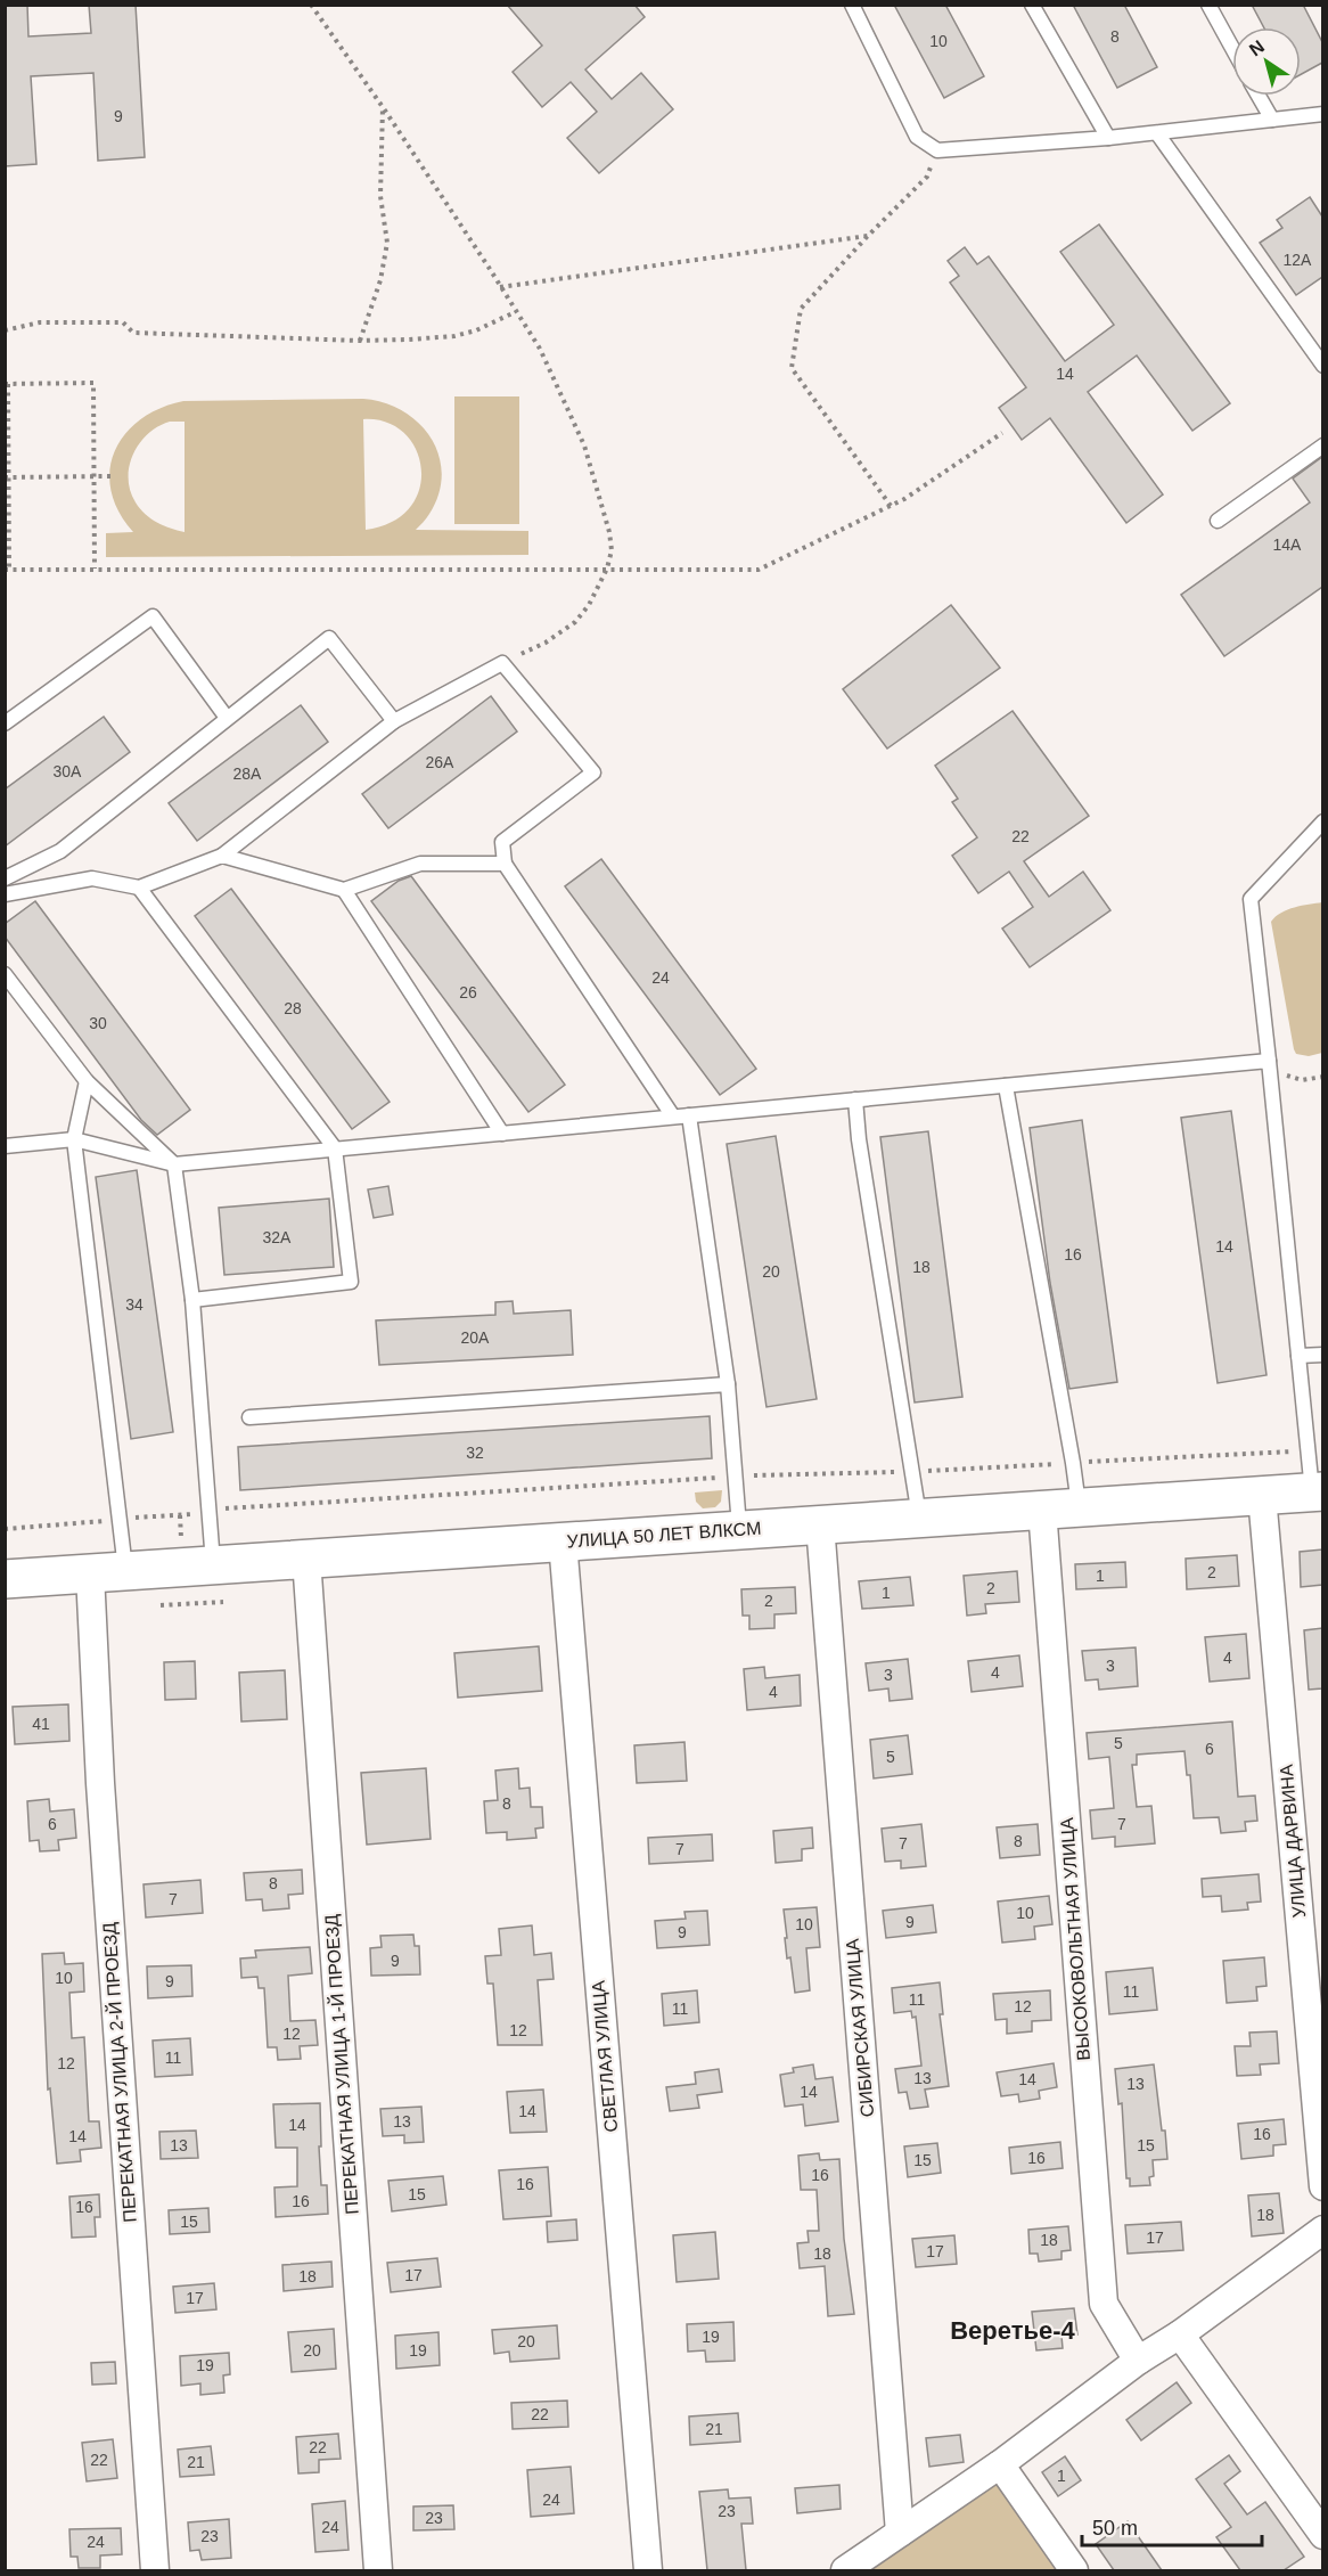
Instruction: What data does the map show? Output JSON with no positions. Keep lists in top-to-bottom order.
{
  "streets": {
    "main road": ["УЛИЦА 50 ЛЕТ ВЛКСМ"],
    "street": [
      "УЛИЦА ДАРВИНА",
      "ВЫСОКОВОЛЬТНАЯ УЛИЦА",
      "СИБИРСКАЯ УЛИЦА",
      "СВЕТЛАЯ УЛИЦА",
      "ПЕРЕКАТНАЯ УЛИЦА 1-Й ПРОЕЗД",
      "ПЕРЕКАТНАЯ УЛИЦА 2-Й ПРОЕЗД"
    ]
  },
  "crossings": [
    ["УЛИЦА 50 ЛЕТ ВЛКСМ", "УЛИЦА ДАРВИНА"],
    ["УЛИЦА 50 ЛЕТ ВЛКСМ", "ВЫСОКОВОЛЬТНАЯ УЛИЦА"],
    ["УЛИЦА 50 ЛЕТ ВЛКСМ", "СИБИРСКАЯ УЛИЦА"],
    ["УЛИЦА 50 ЛЕТ ВЛКСМ", "СВЕТЛАЯ УЛИЦА"],
    ["УЛИЦА 50 ЛЕТ ВЛКСМ", "ПЕРЕКАТНАЯ УЛИЦА 1-Й ПРОЕЗД"],
    ["УЛИЦА 50 ЛЕТ ВЛКСМ", "ПЕРЕКАТНАЯ УЛИЦА 2-Й ПРОЕЗД"]
  ],
  "districts": ["Веретье-4"],
  "house_numbers": [
    "8",
    "10",
    "9",
    "12А",
    "14",
    "14А",
    "26А",
    "30А",
    "28А",
    "22",
    "24",
    "26",
    "28",
    "30",
    "32А",
    "14",
    "16",
    "18",
    "20",
    "34",
    "20А",
    "32",
    "2",
    "1",
    "2",
    "1",
    "2",
    "4",
    "3",
    "4",
    "3",
    "4",
    "41",
    "5",
    "6",
    "5",
    "8",
    "6",
    "7",
    "8",
    "7",
    "7",
    "8",
    "7",
    "10",
    "9",
    "10",
    "9",
    "9",
    "10",
    "9",
    "11",
    "11",
    "12",
    "11",
    "12",
    "12",
    "11",
    "12",
    "13",
    "14",
    "13",
    "14",
    "14",
    "13",
    "14",
    "16",
    "14",
    "13",
    "15",
    "16",
    "15",
    "16",
    "16",
    "15",
    "16",
    "16",
    "18",
    "15",
    "17",
    "18",
    "17",
    "18",
    "17",
    "18",
    "17",
    "19",
    "20",
    "20",
    "19",
    "19",
    "22",
    "21",
    "22",
    "22",
    "21",
    "1",
    "24",
    "23",
    "23",
    "24",
    "23",
    "24"
  ],
  "scale_bar": "50 m",
  "north": "top left"
}
